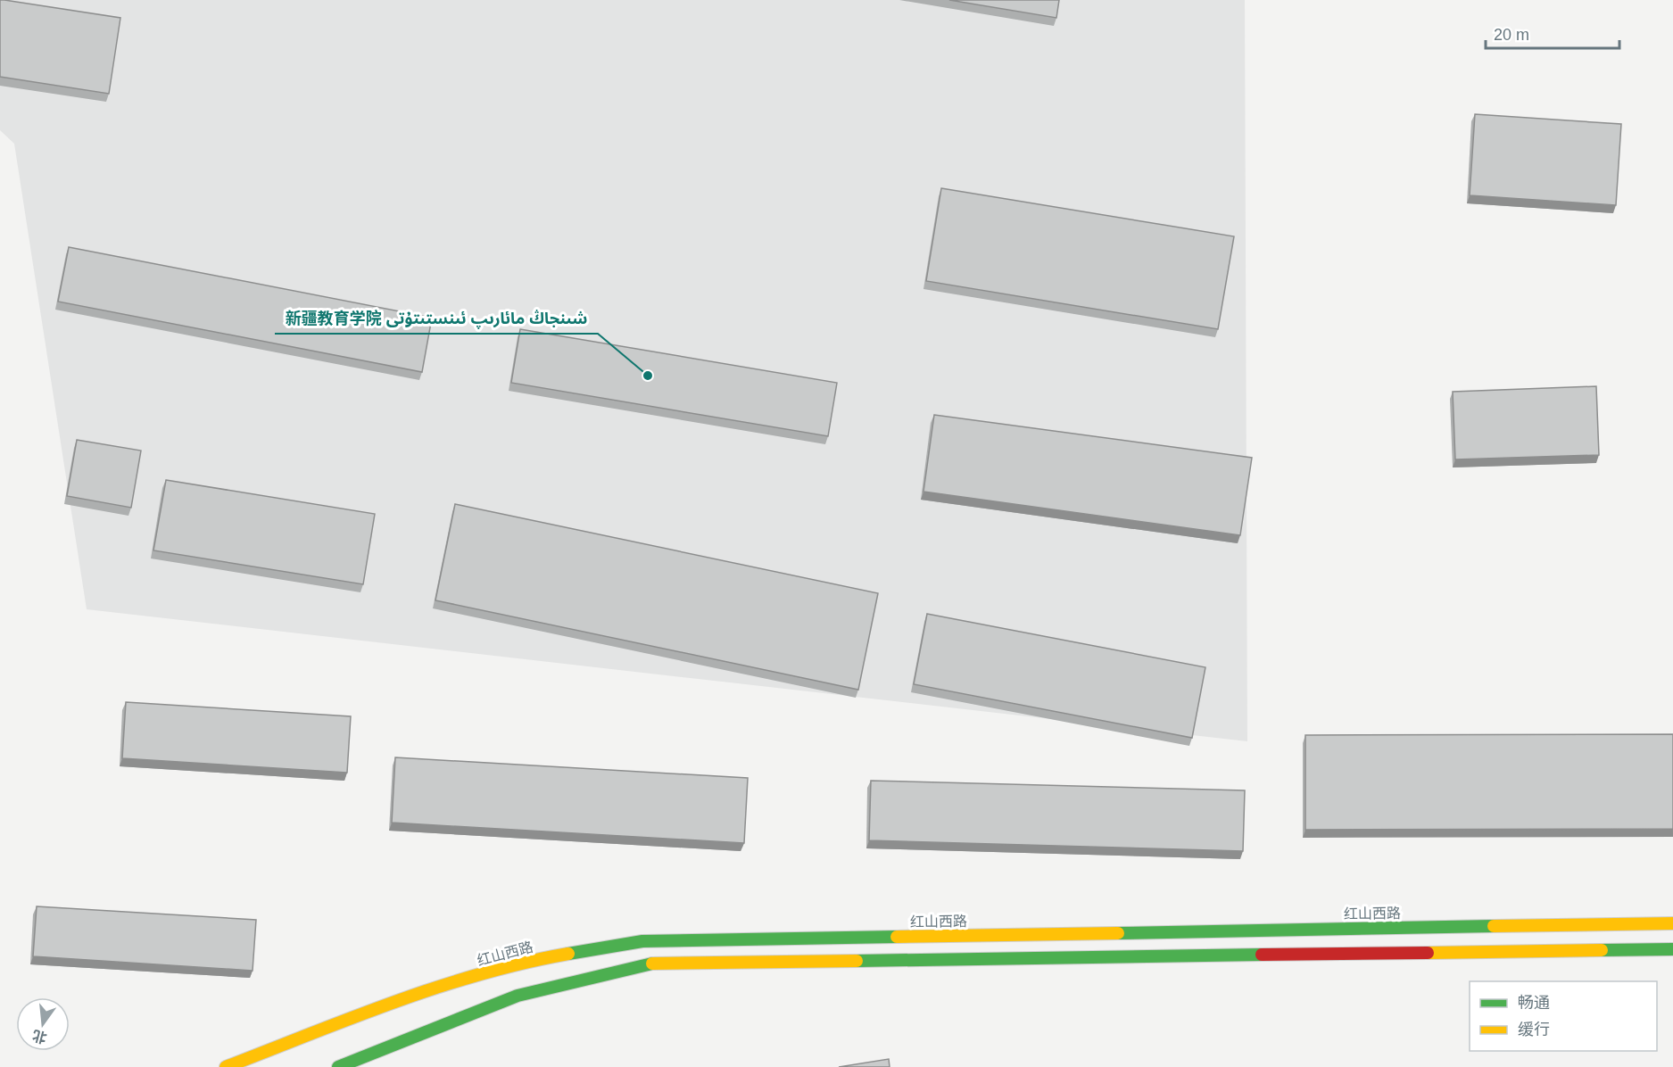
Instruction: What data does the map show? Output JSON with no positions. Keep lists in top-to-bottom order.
{
  "streets": {
    "main road": ["红山西路"]
  },
  "places": ["新疆教育学院 شىنجاڭ مائارىپ ئىنستىتۇتى"],
  "legend": ["畅通", "缓行"],
  "scale_bar": "20 m",
  "north": "bottom"
}
